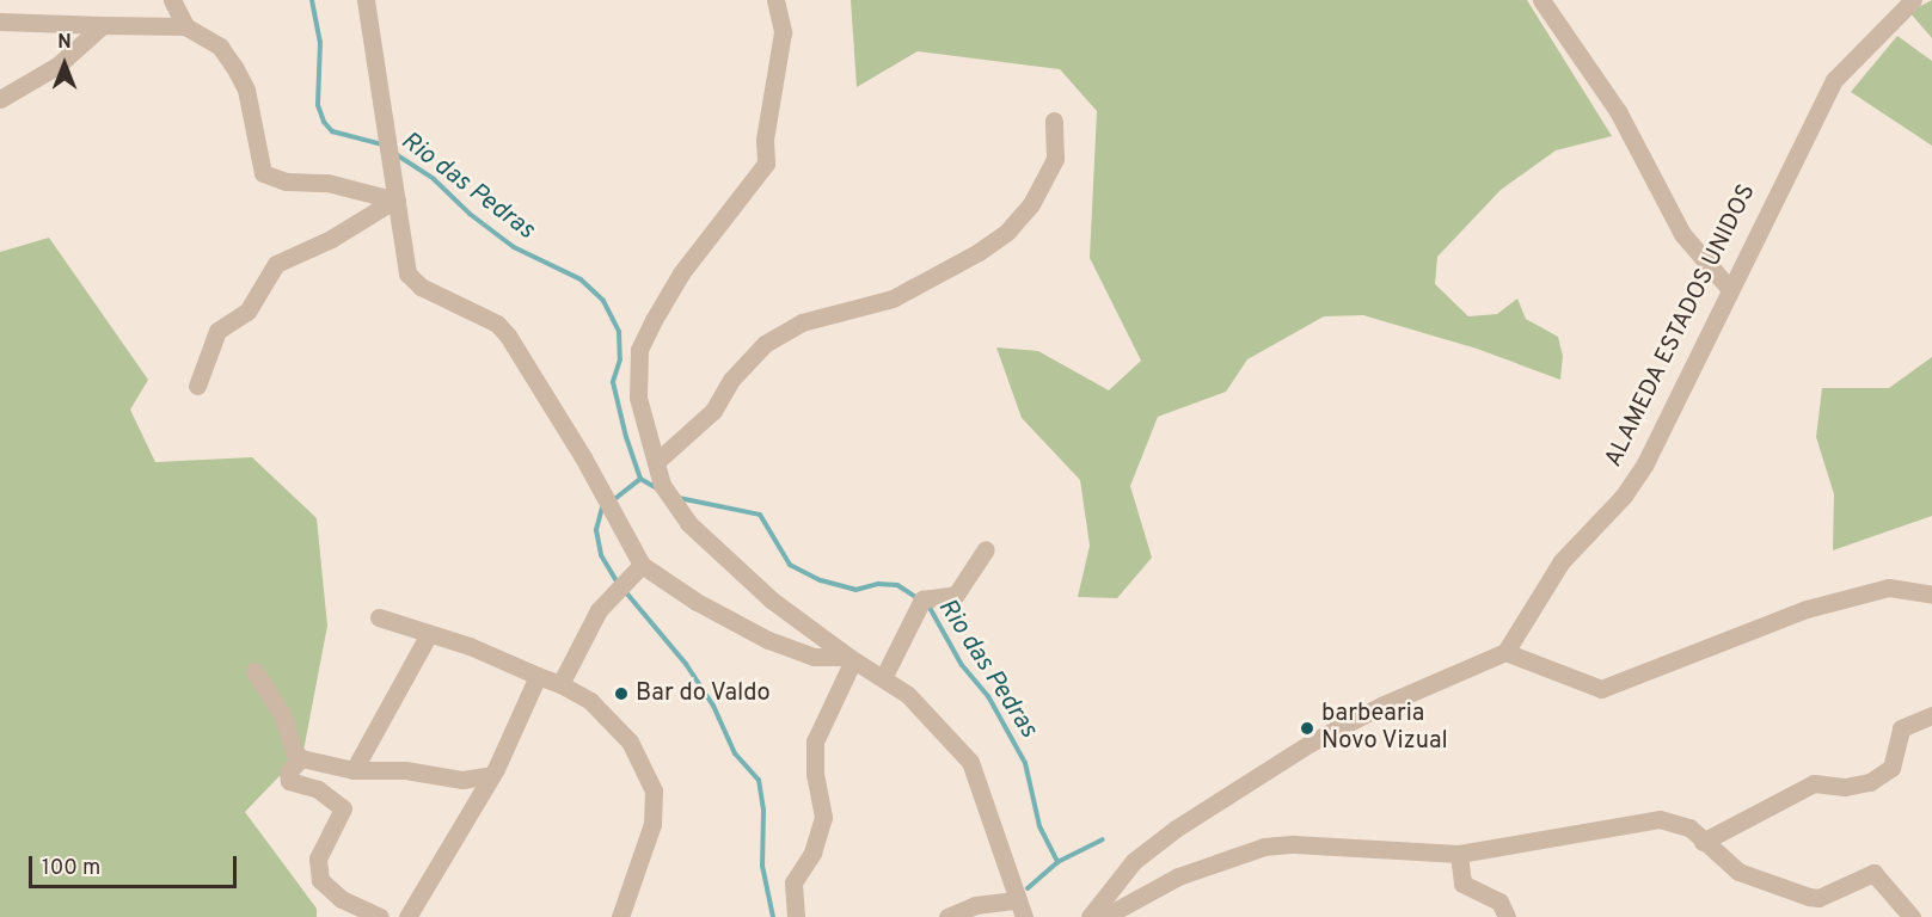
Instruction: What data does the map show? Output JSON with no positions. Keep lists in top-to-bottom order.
{
  "streets": {
    "street": ["ALAMEDA ESTADOS UNIDOS"]
  },
  "water": ["Rio das Pedras"],
  "places": ["Bar do Valdo", "barbearia Novo Vizual"],
  "scale_bar": "100 m",
  "north": "top"
}
